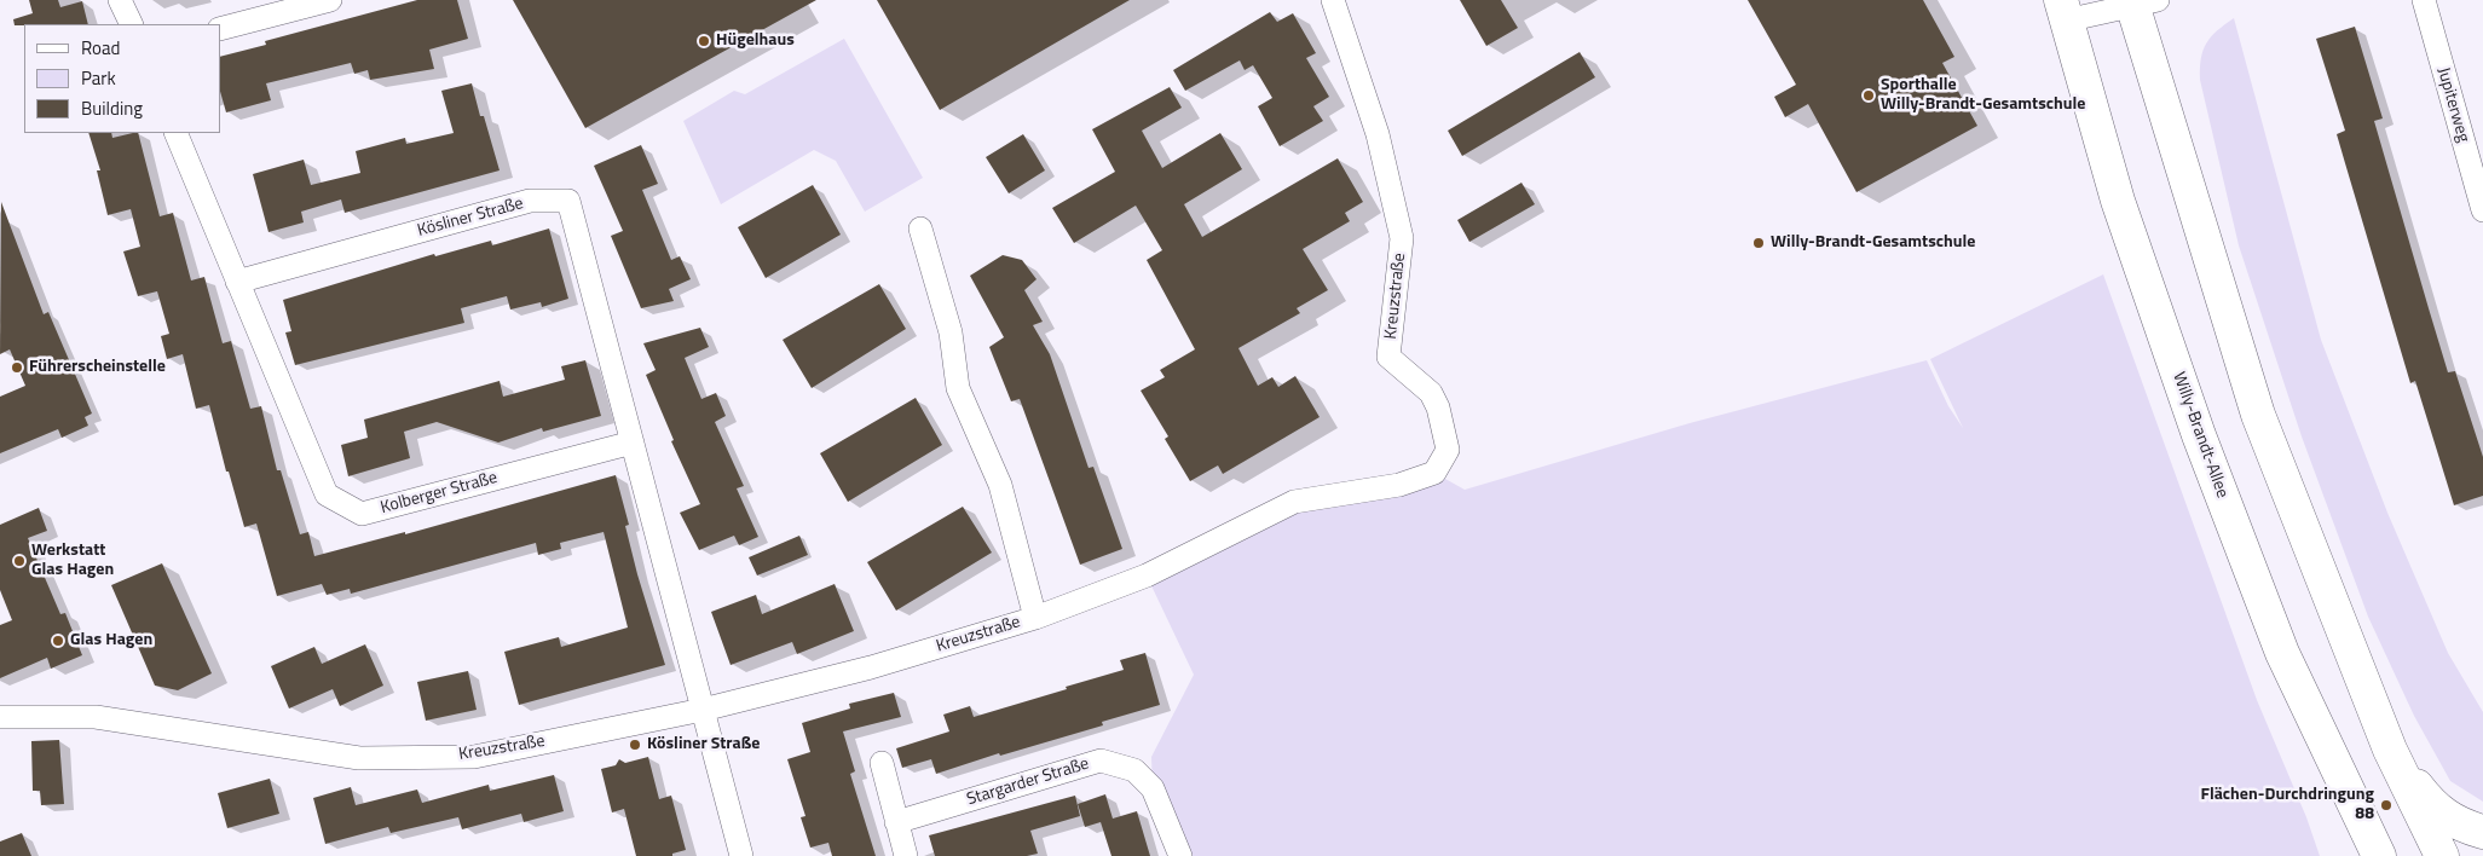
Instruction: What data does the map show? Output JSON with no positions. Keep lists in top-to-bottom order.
{
  "streets": {
    "main road": ["Willy-Brandt-Allee"],
    "street": [
      "Jupiterweg",
      "Kösliner Straße",
      "Kreuzstraße",
      "Kolberger Straße",
      "Stargarder Straße"
    ]
  },
  "crossings": [
    ["Kösliner Straße", "Kolberger Straße"]
  ],
  "places": [
    "Hügelhaus",
    "Sporthalle Willy-Brandt-Gesamtschule",
    "Willy-Brandt-Gesamtschule",
    "Führerscheinstelle",
    "Werkstatt Glas Hagen",
    "Glas Hagen",
    "Kösliner Straße",
    "Flächen-Durchdringung 88"
  ],
  "legend": ["Road", "Park", "Building"]
}
